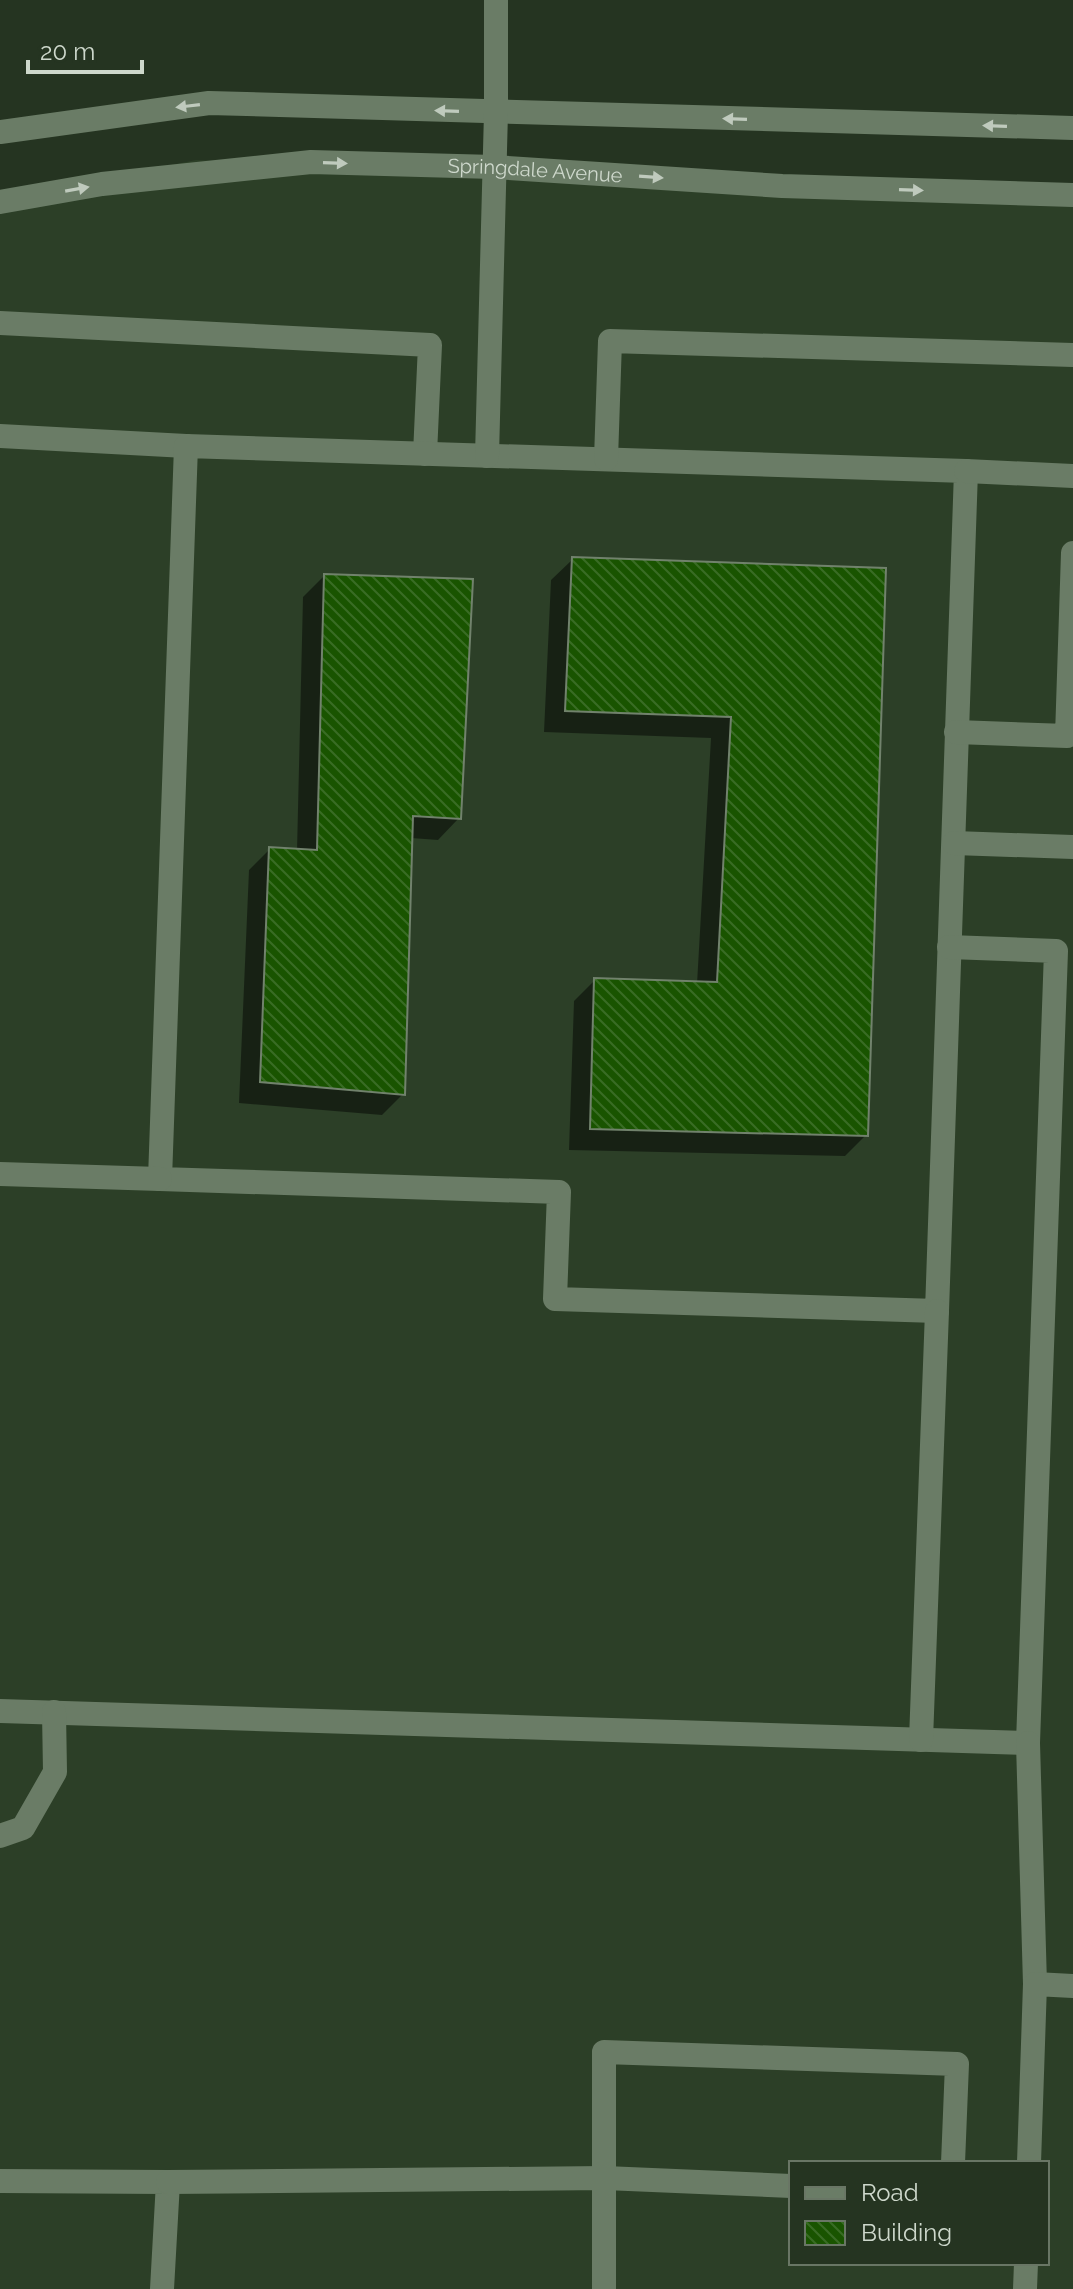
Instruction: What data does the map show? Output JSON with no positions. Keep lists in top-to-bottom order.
{
  "streets": {
    "street": ["Springdale Avenue"]
  },
  "legend": ["Road", "Building"],
  "scale_bar": "20 m"
}
